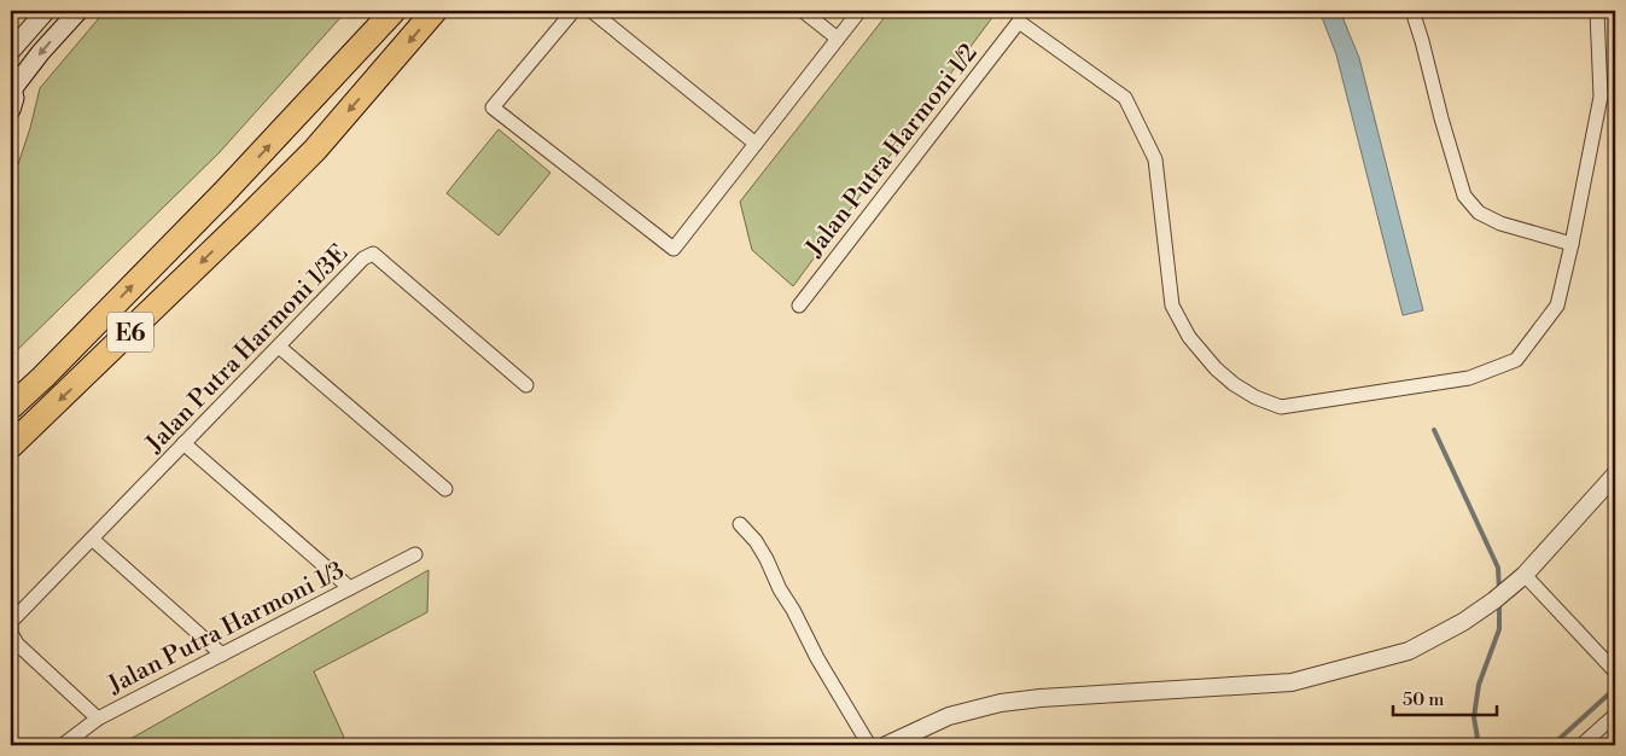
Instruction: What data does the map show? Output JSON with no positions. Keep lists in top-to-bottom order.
{
  "streets": {
    "highway": ["E6"],
    "street": ["Jalan Putra Harmoni 1/2", "Jalan Putra Harmoni 1/3E", "Jalan Putra Harmoni 1/3"]
  },
  "scale_bar": "50 m"
}
